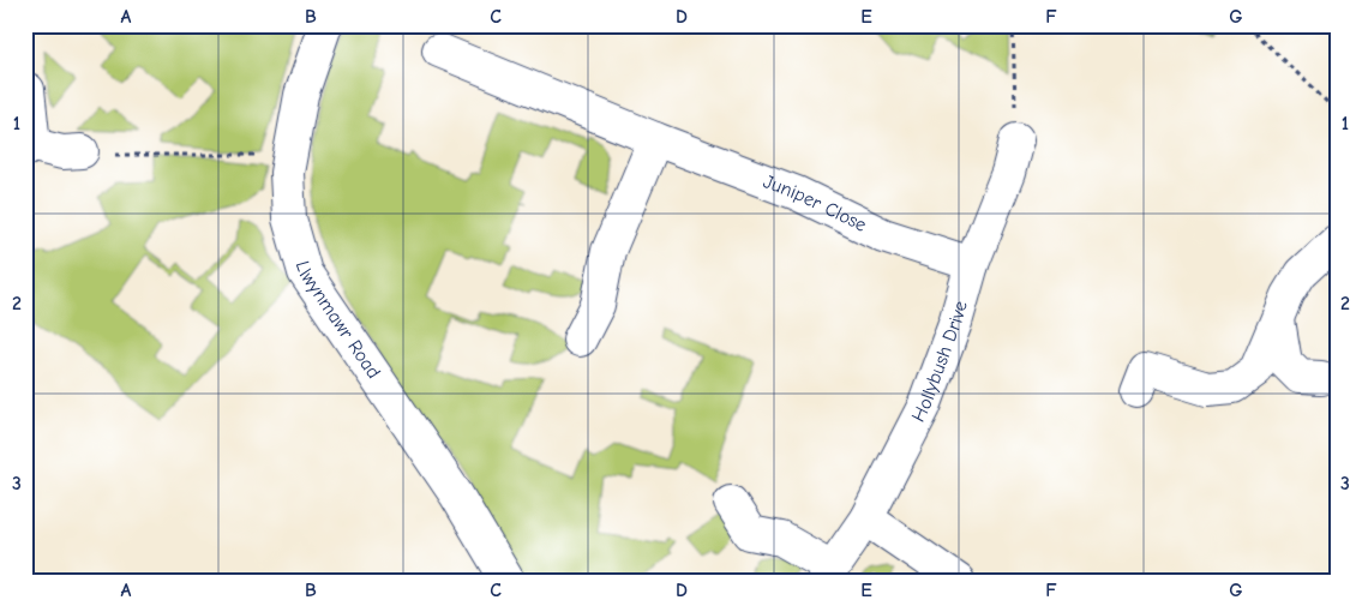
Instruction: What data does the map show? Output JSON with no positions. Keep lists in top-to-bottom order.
{
  "streets": {
    "street": ["Juniper Close", "Llwynmawr Road", "Hollybush Drive"]
  },
  "crossings": [
    ["Juniper Close", "Hollybush Drive"]
  ],
  "grid": {
    "columns": [
      "A",
      "B",
      "C",
      "D",
      "E",
      "F",
      "G"
    ],
    "rows": ["1", "2", "3"]
  }
}
